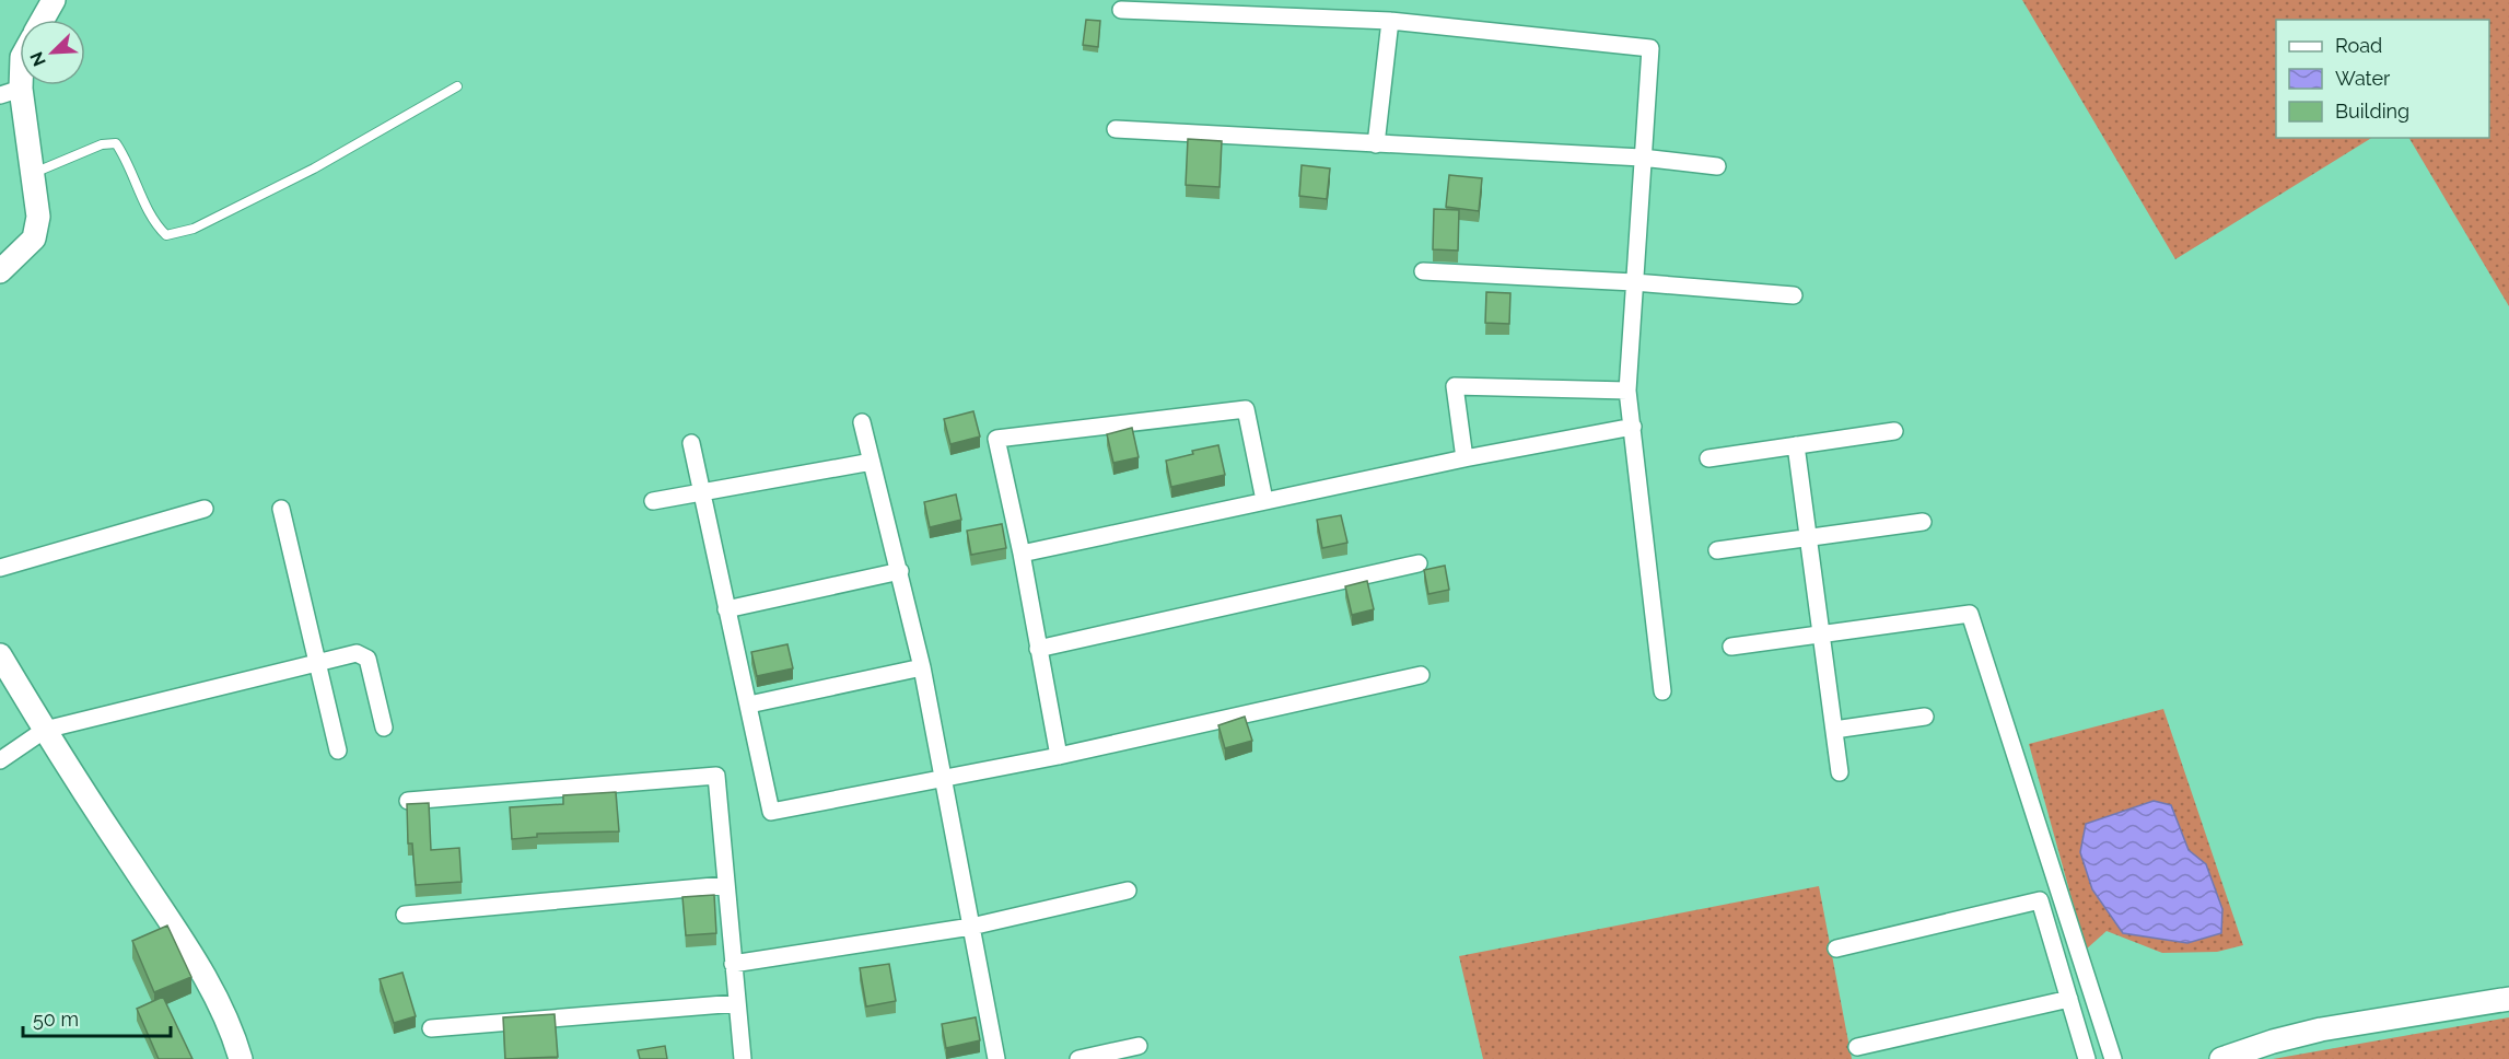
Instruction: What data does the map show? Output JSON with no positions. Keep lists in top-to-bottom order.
{
  "legend": ["Road", "Water", "Building"],
  "scale_bar": "50 m",
  "north": "bottom left"
}
